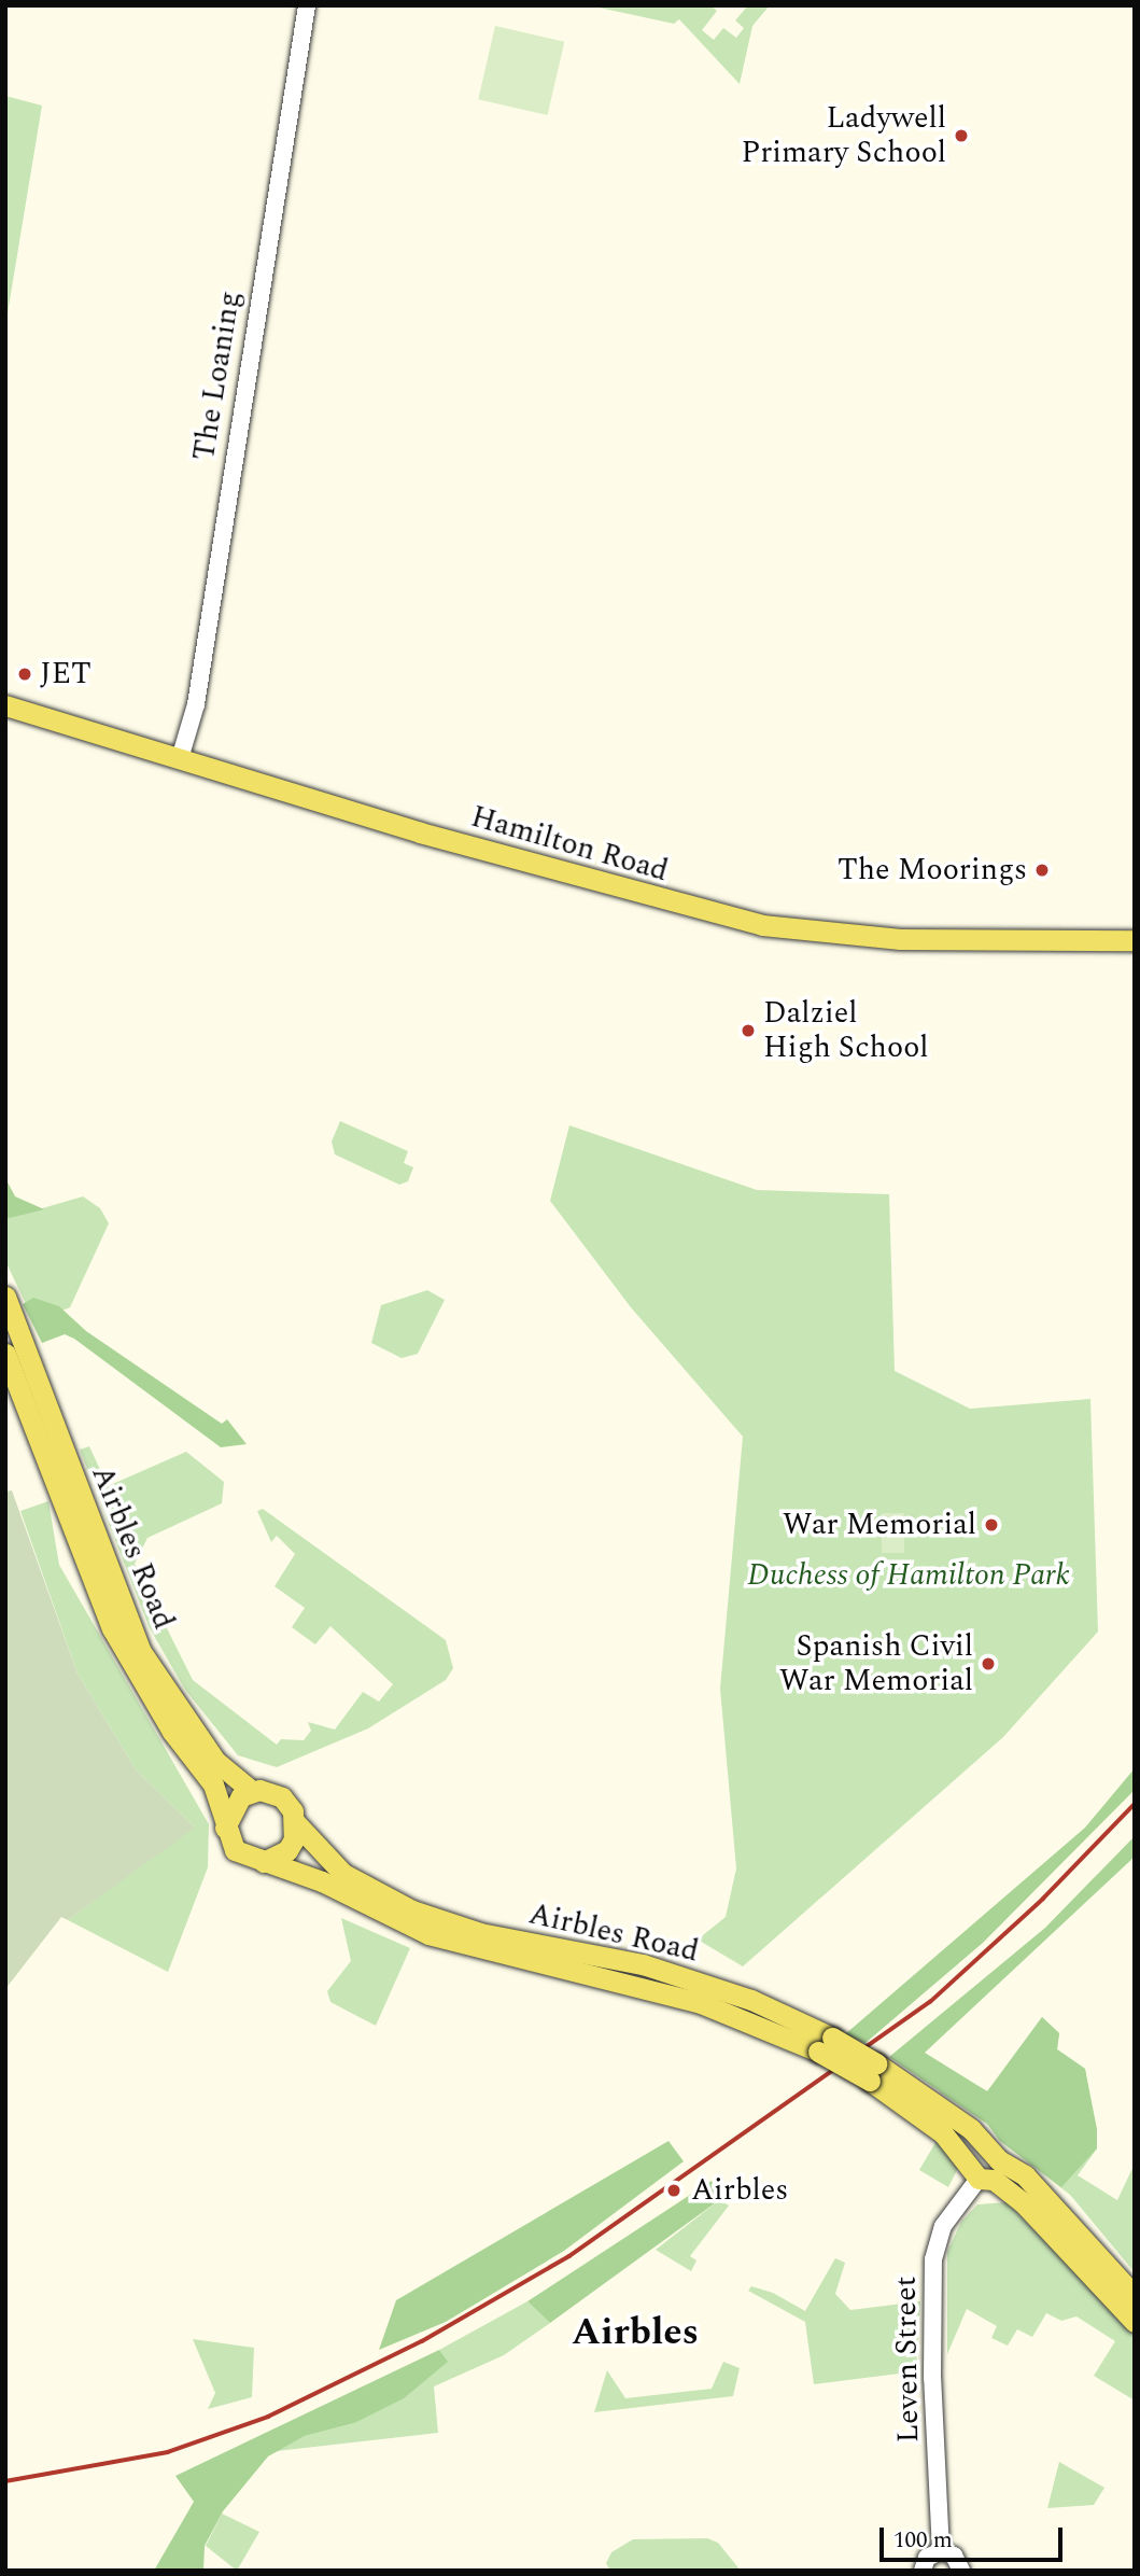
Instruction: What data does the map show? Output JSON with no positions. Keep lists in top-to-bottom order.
{
  "streets": {
    "main road": ["Hamilton Road", "Airbles Road"],
    "street": ["The Loaning", "Leven Street"]
  },
  "crossings": [
    ["The Loaning", "Hamilton Road"],
    ["Airbles Road", "Leven Street"]
  ],
  "districts": ["Airbles"],
  "parks": ["Duchess of Hamilton Park"],
  "places": [
    "Ladywell Primary School",
    "JET",
    "The Moorings",
    "Dalziel High School",
    "War Memorial",
    "Spanish Civil War Memorial",
    "Airbles"
  ],
  "scale_bar": "100 m"
}
